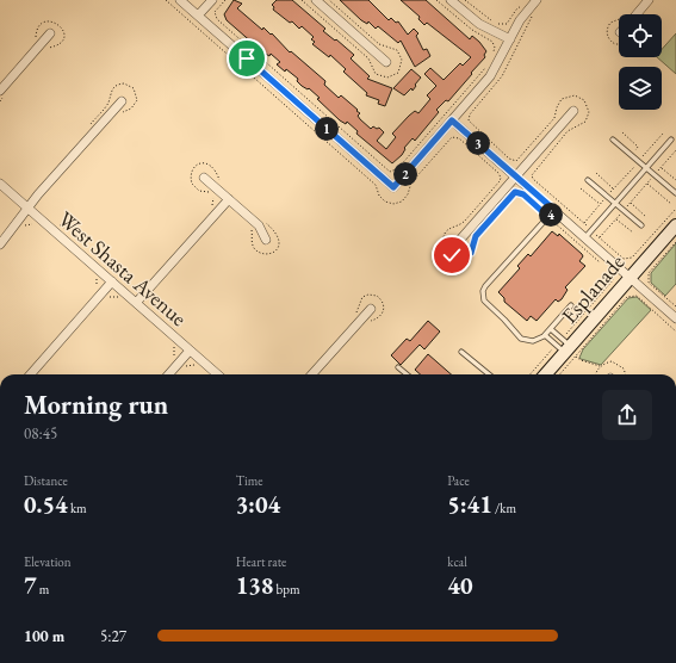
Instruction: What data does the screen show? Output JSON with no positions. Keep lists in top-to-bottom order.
{
  "streets": {
    "main road": ["Esplanade"],
    "street": ["West Shasta Avenue"]
  },
  "page": {
    "pins": [
      "1",
      "3",
      "2",
      "4"
    ],
    "heading": ["Morning run", "08:45"],
    "stats": [
      ["Distance", "0.54 km"],
      ["Time", "3:04"],
      ["Pace", "5:41 /km"],
      ["Elevation", "7 m"],
      ["Heart rate", "138 bpm"],
      ["kcal", "40"]
    ],
    "list": [
      {
        "name": "100 m",
        "note": "5:27"
      }
    ]
  }
}
